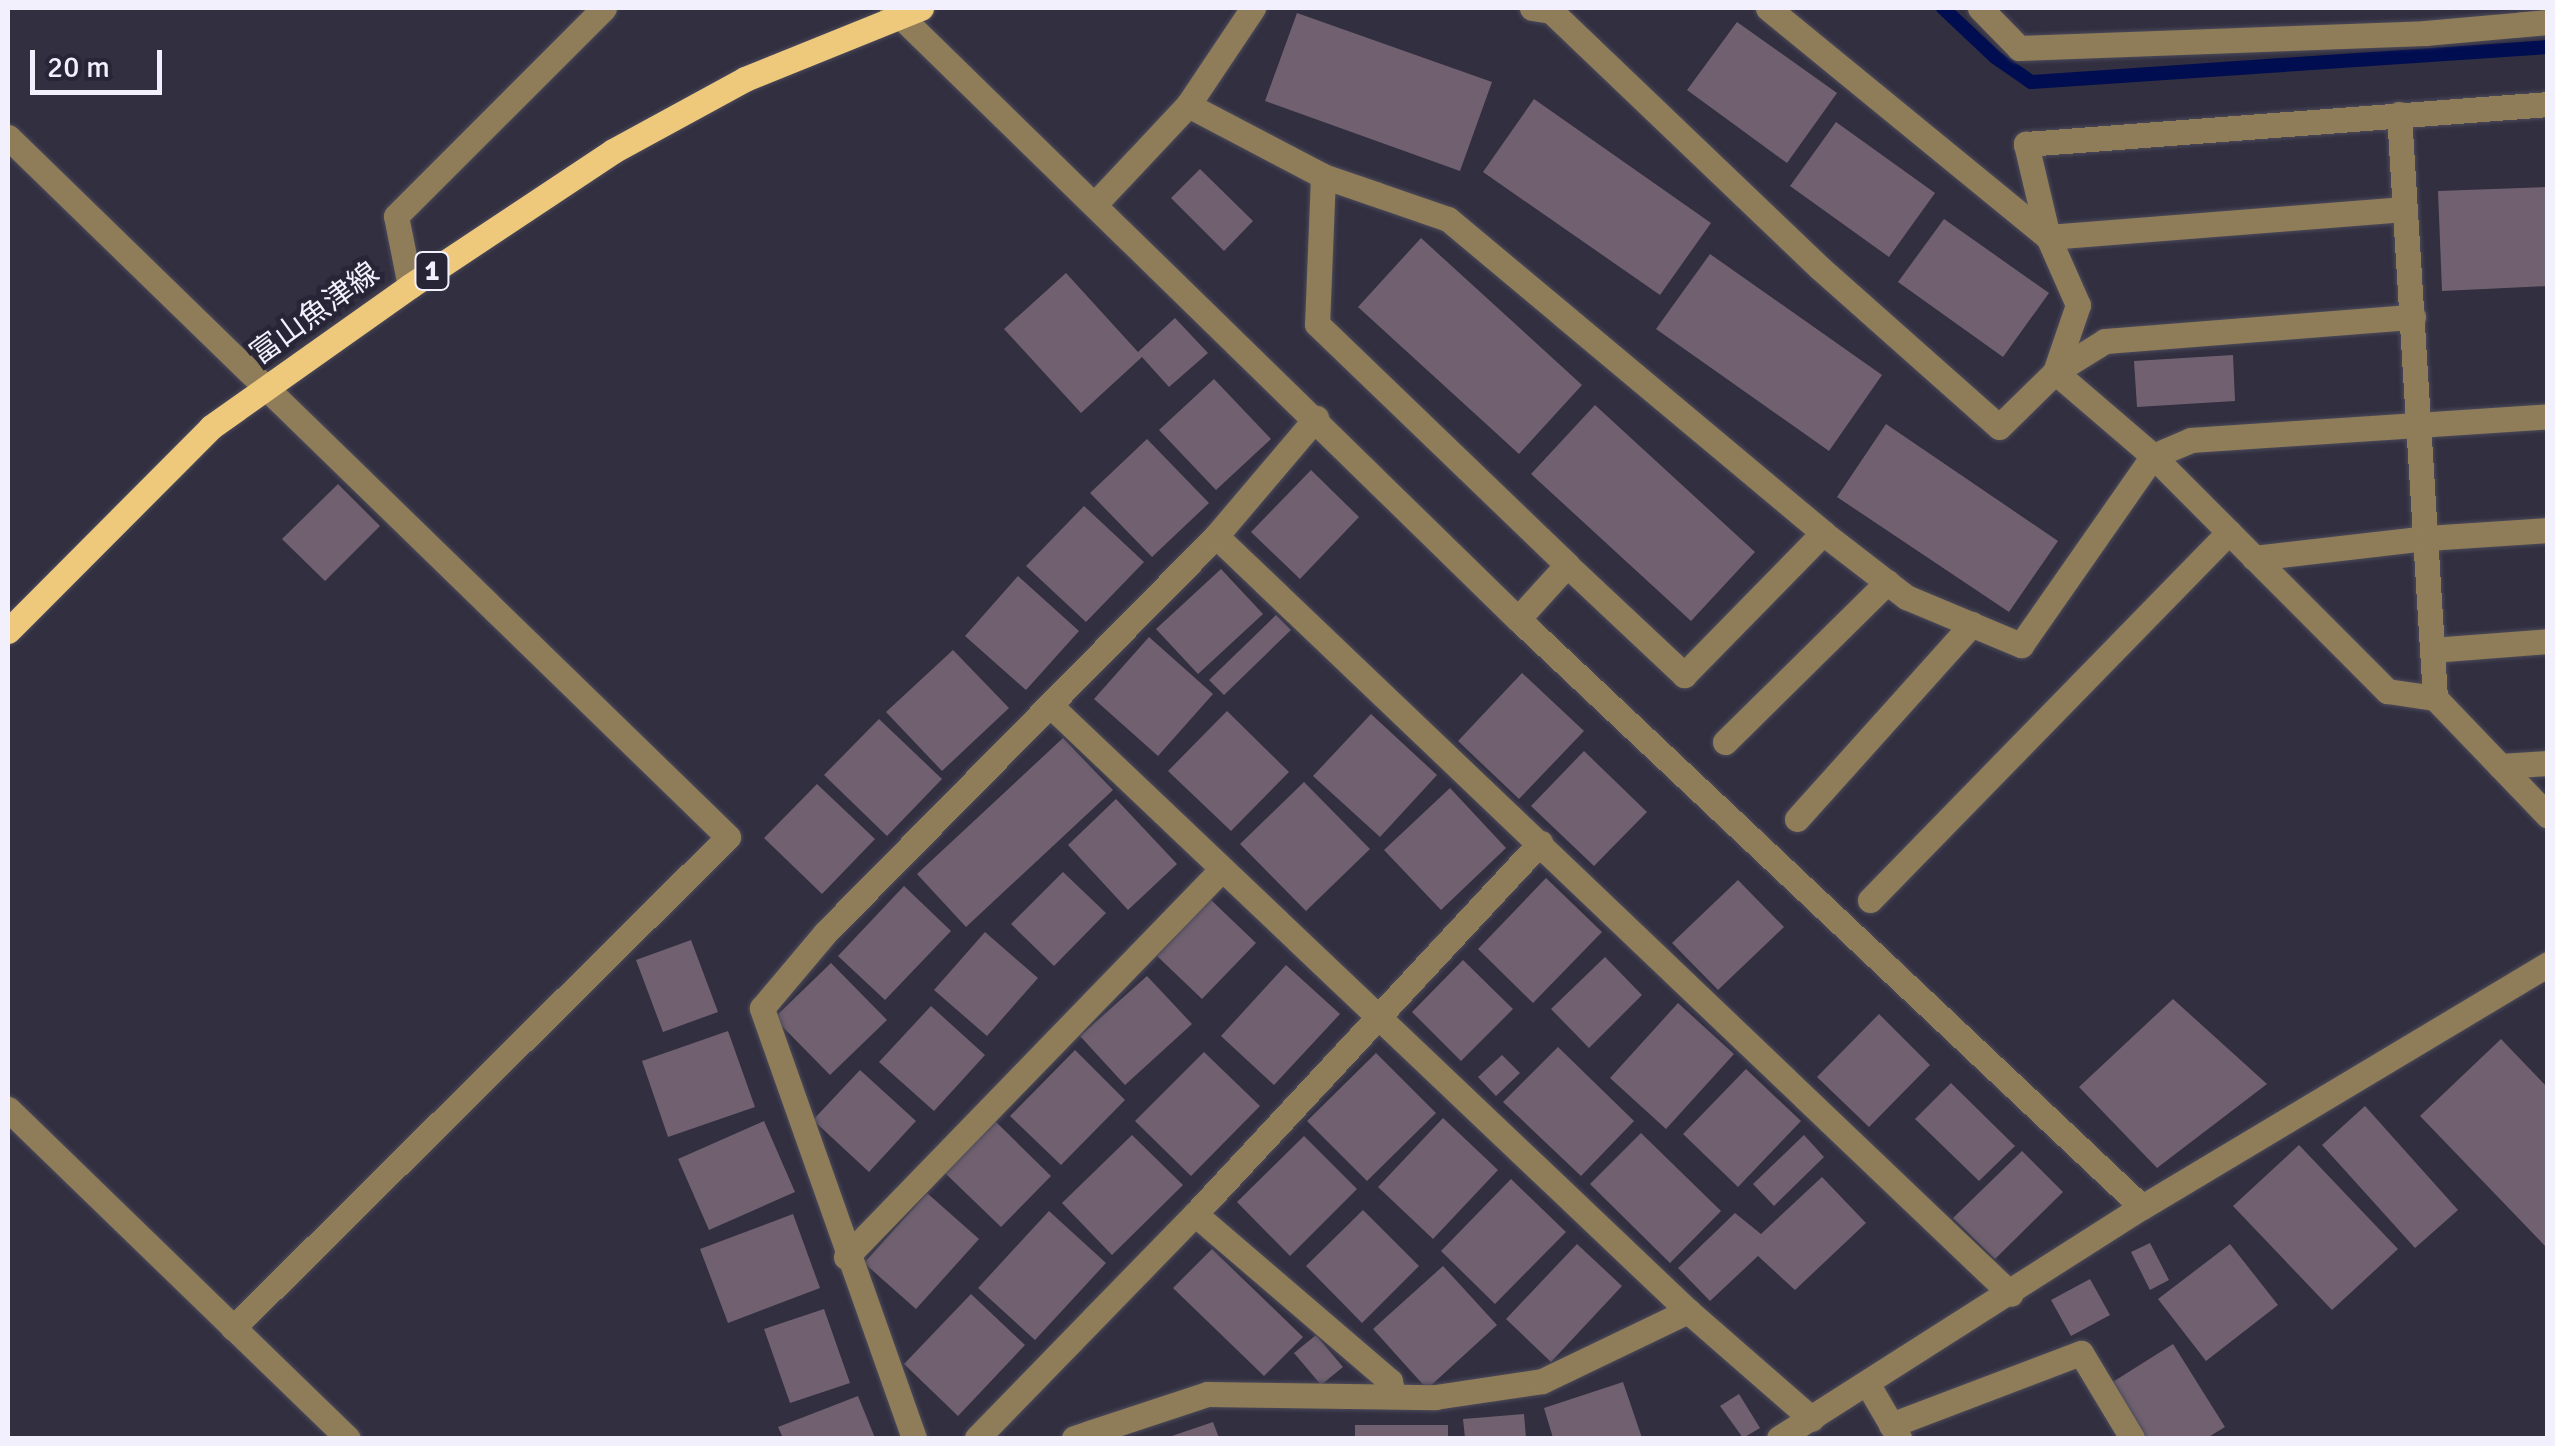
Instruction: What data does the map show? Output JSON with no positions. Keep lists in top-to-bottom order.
{
  "streets": {
    "main road": ["1", "富山魚津線"]
  },
  "scale_bar": "20 m"
}
